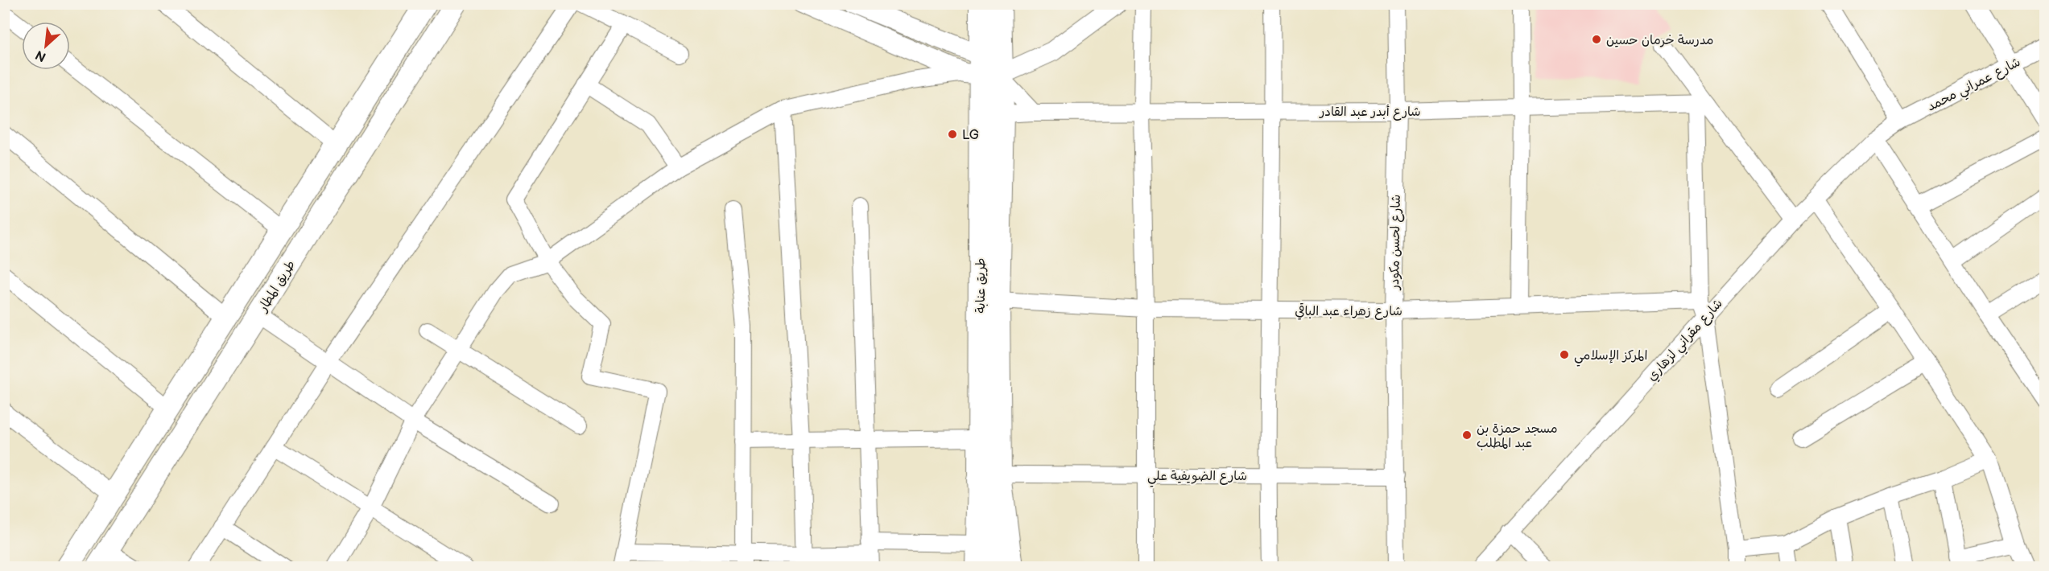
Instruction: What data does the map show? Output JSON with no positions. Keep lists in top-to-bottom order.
{
  "streets": {
    "highway": ["طريق عنابة"],
    "main road": ["طريق المطار"],
    "street": [
      "شارع عمراني محمد",
      "شارع أبدر عبد القادر",
      "شارع لحسن مكودر",
      "شارع زهراء عبد الباقي",
      "شارع مقراني لزهاري",
      "شارع الضويفية علي"
    ]
  },
  "crossings": [
    ["شارع عمراني محمد", "شارع مقراني لزهاري"],
    ["شارع أبدر عبد القادر", "شارع لحسن مكودر"],
    ["شارع أبدر عبد القادر", "طريق عنابة"],
    ["شارع لحسن مكودر", "شارع زهراء عبد الباقي"],
    ["شارع لحسن مكودر", "شارع الضويفية علي"],
    ["طريق عنابة", "شارع زهراء عبد الباقي"],
    ["طريق عنابة", "شارع الضويفية علي"]
  ],
  "places": [
    "مدرسة خرمان حسين",
    "LG",
    "المركز الإسلامي",
    "مسجد حمزة بن عبد المطلب"
  ],
  "north": "bottom left"
}
